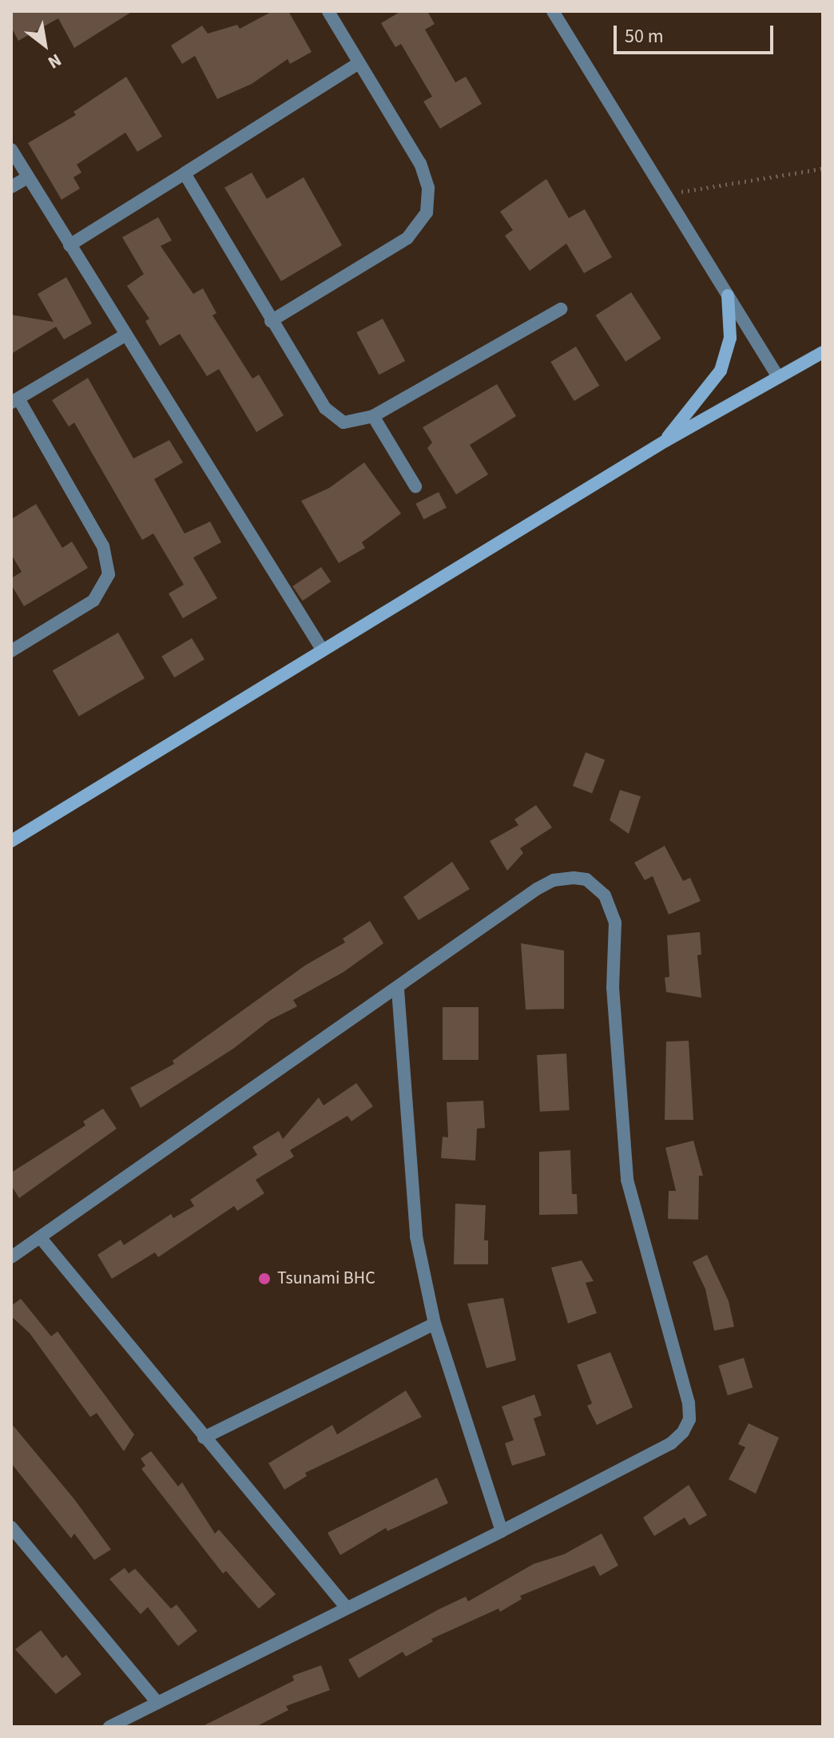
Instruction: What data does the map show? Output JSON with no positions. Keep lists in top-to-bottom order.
{
  "places": ["Tsunami BHC"],
  "scale_bar": "50 m",
  "north": "bottom right"
}
